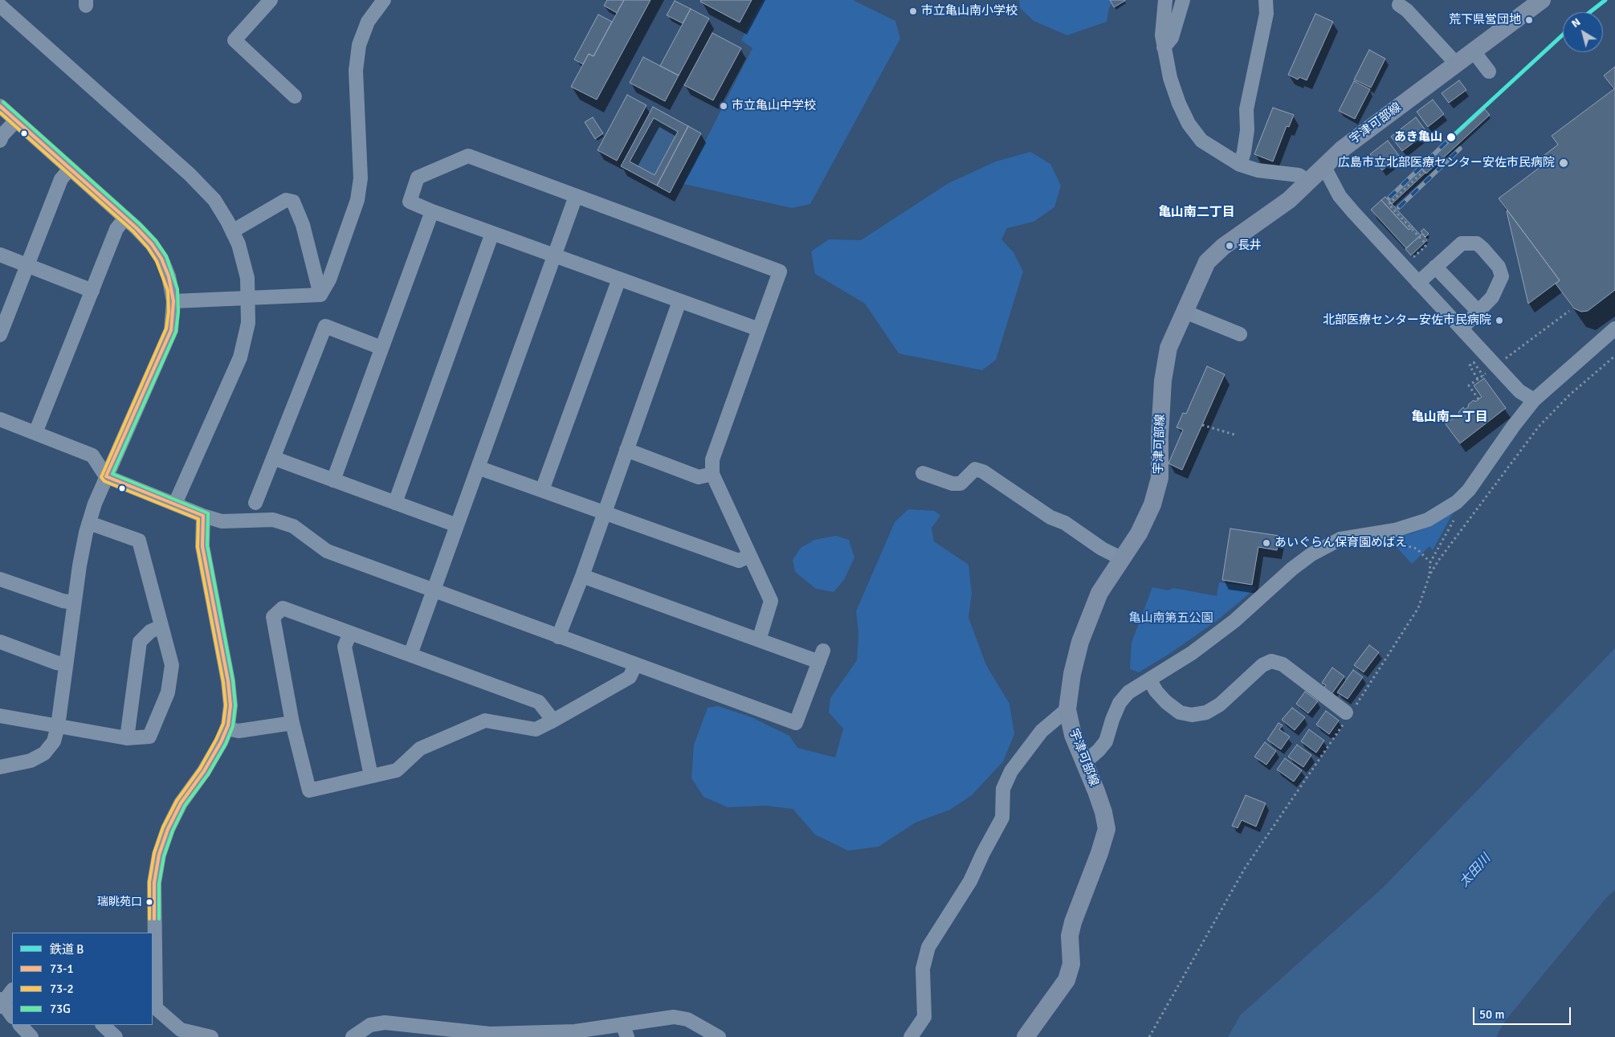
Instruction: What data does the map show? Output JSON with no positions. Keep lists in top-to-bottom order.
{
  "streets": {
    "main road": ["宇津可部線"]
  },
  "districts": ["亀山南二丁目", "亀山南一丁目"],
  "water": ["太田川"],
  "parks": ["亀山南第五公園"],
  "places": [
    "市立亀山南小学校",
    "荒下県営団地",
    "市立亀山中学校",
    "あき亀山",
    "広島市立北部医療センター安佐市民病院",
    "長井",
    "北部医療センター安佐市民病院",
    "あいぐらん保育園めばえ",
    "瑞眺苑口"
  ],
  "lines": [
    "rail line B",
    "transit line 73G",
    "transit line 73-1",
    "transit line 73-2"
  ],
  "legend": [
    "鉄道 B",
    "73-1",
    "73-2",
    "73G"
  ],
  "scale_bar": "50 m",
  "north": "top left"
}
